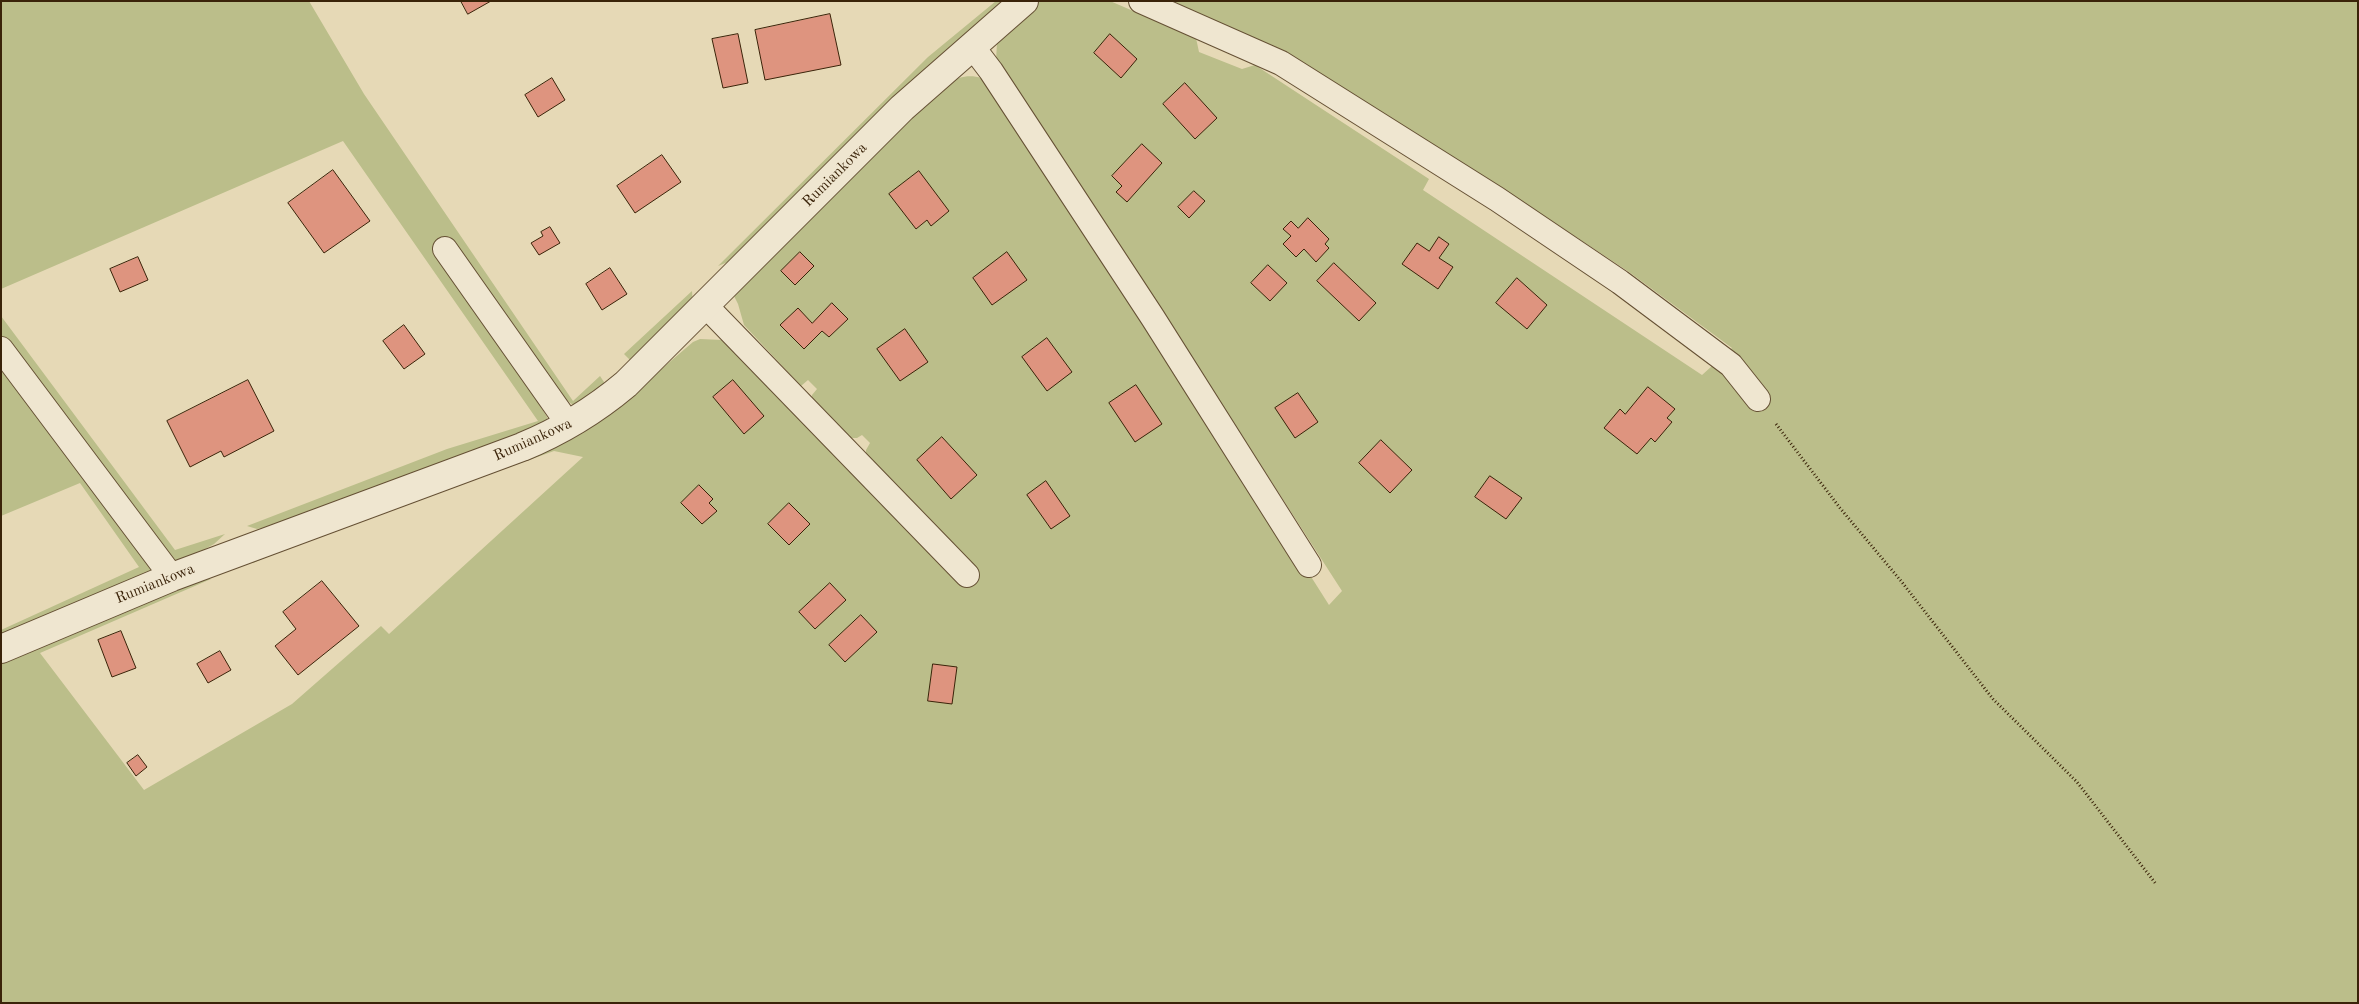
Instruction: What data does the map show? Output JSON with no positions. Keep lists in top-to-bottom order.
{
  "streets": {
    "street": ["Rumiankowa"]
  }
}
